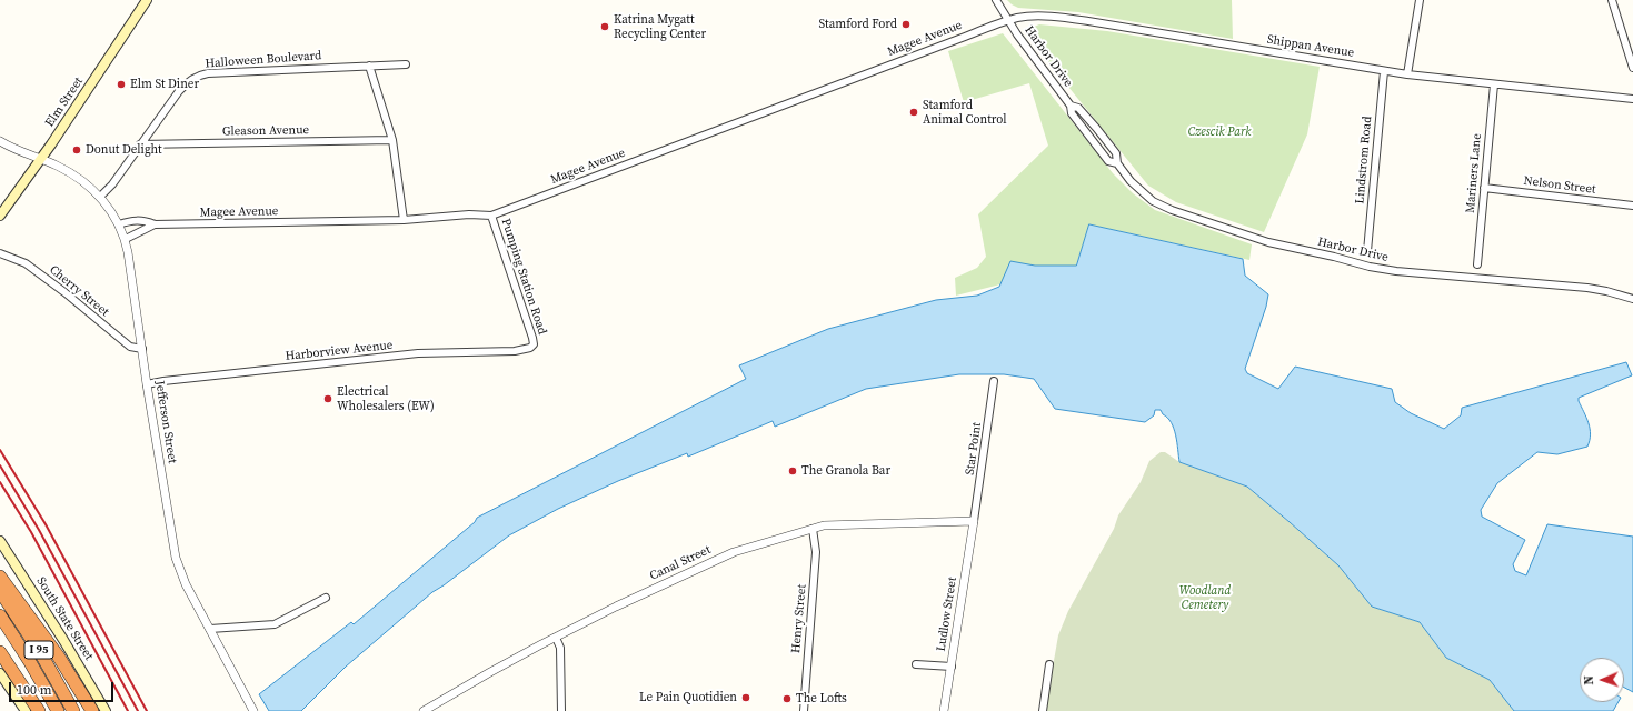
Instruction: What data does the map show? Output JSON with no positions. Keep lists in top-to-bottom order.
{
  "streets": {
    "highway": ["I 95"],
    "main road": ["Elm Street", "South State Street"],
    "street": [
      "Magee Avenue",
      "Shippan Avenue",
      "Harbor Drive",
      "Halloween Boulevard",
      "Gleason Avenue",
      "Lindstrom Road",
      "Mariners Lane",
      "Nelson Street",
      "Pumping Station Road",
      "Cherry Street",
      "Harborview Avenue",
      "Jefferson Street",
      "Star Point",
      "Canal Street",
      "Ludlow Street",
      "Henry Street"
    ]
  },
  "crossings": [
    ["Magee Avenue", "Shippan Avenue"],
    ["Magee Avenue", "Harbor Drive"],
    ["Magee Avenue", "Pumping Station Road"],
    ["Magee Avenue", "Jefferson Street"],
    ["Shippan Avenue", "Harbor Drive"],
    ["Shippan Avenue", "Lindstrom Road"],
    ["Shippan Avenue", "Mariners Lane"],
    ["Halloween Boulevard", "Gleason Avenue"],
    ["Halloween Boulevard", "Jefferson Street"],
    ["Elm Street", "Jefferson Street"],
    ["Mariners Lane", "Nelson Street"],
    ["Pumping Station Road", "Harborview Avenue"],
    ["Cherry Street", "Jefferson Street"],
    ["Harborview Avenue", "Jefferson Street"],
    ["Star Point", "Canal Street"],
    ["Star Point", "Ludlow Street"],
    ["Canal Street", "Ludlow Street"],
    ["Canal Street", "Henry Street"]
  ],
  "parks": ["Czescik Park", "Woodland Cemetery"],
  "places": [
    "Stamford Ford",
    "Katrina Mygatt Recycling Center",
    "Elm St Diner",
    "Stamford Animal Control",
    "Donut Delight",
    "Electrical Wholesalers (EW)",
    "The Granola Bar",
    "Le Pain Quotidien",
    "The Lofts"
  ],
  "scale_bar": "100 m",
  "north": "left"
}
